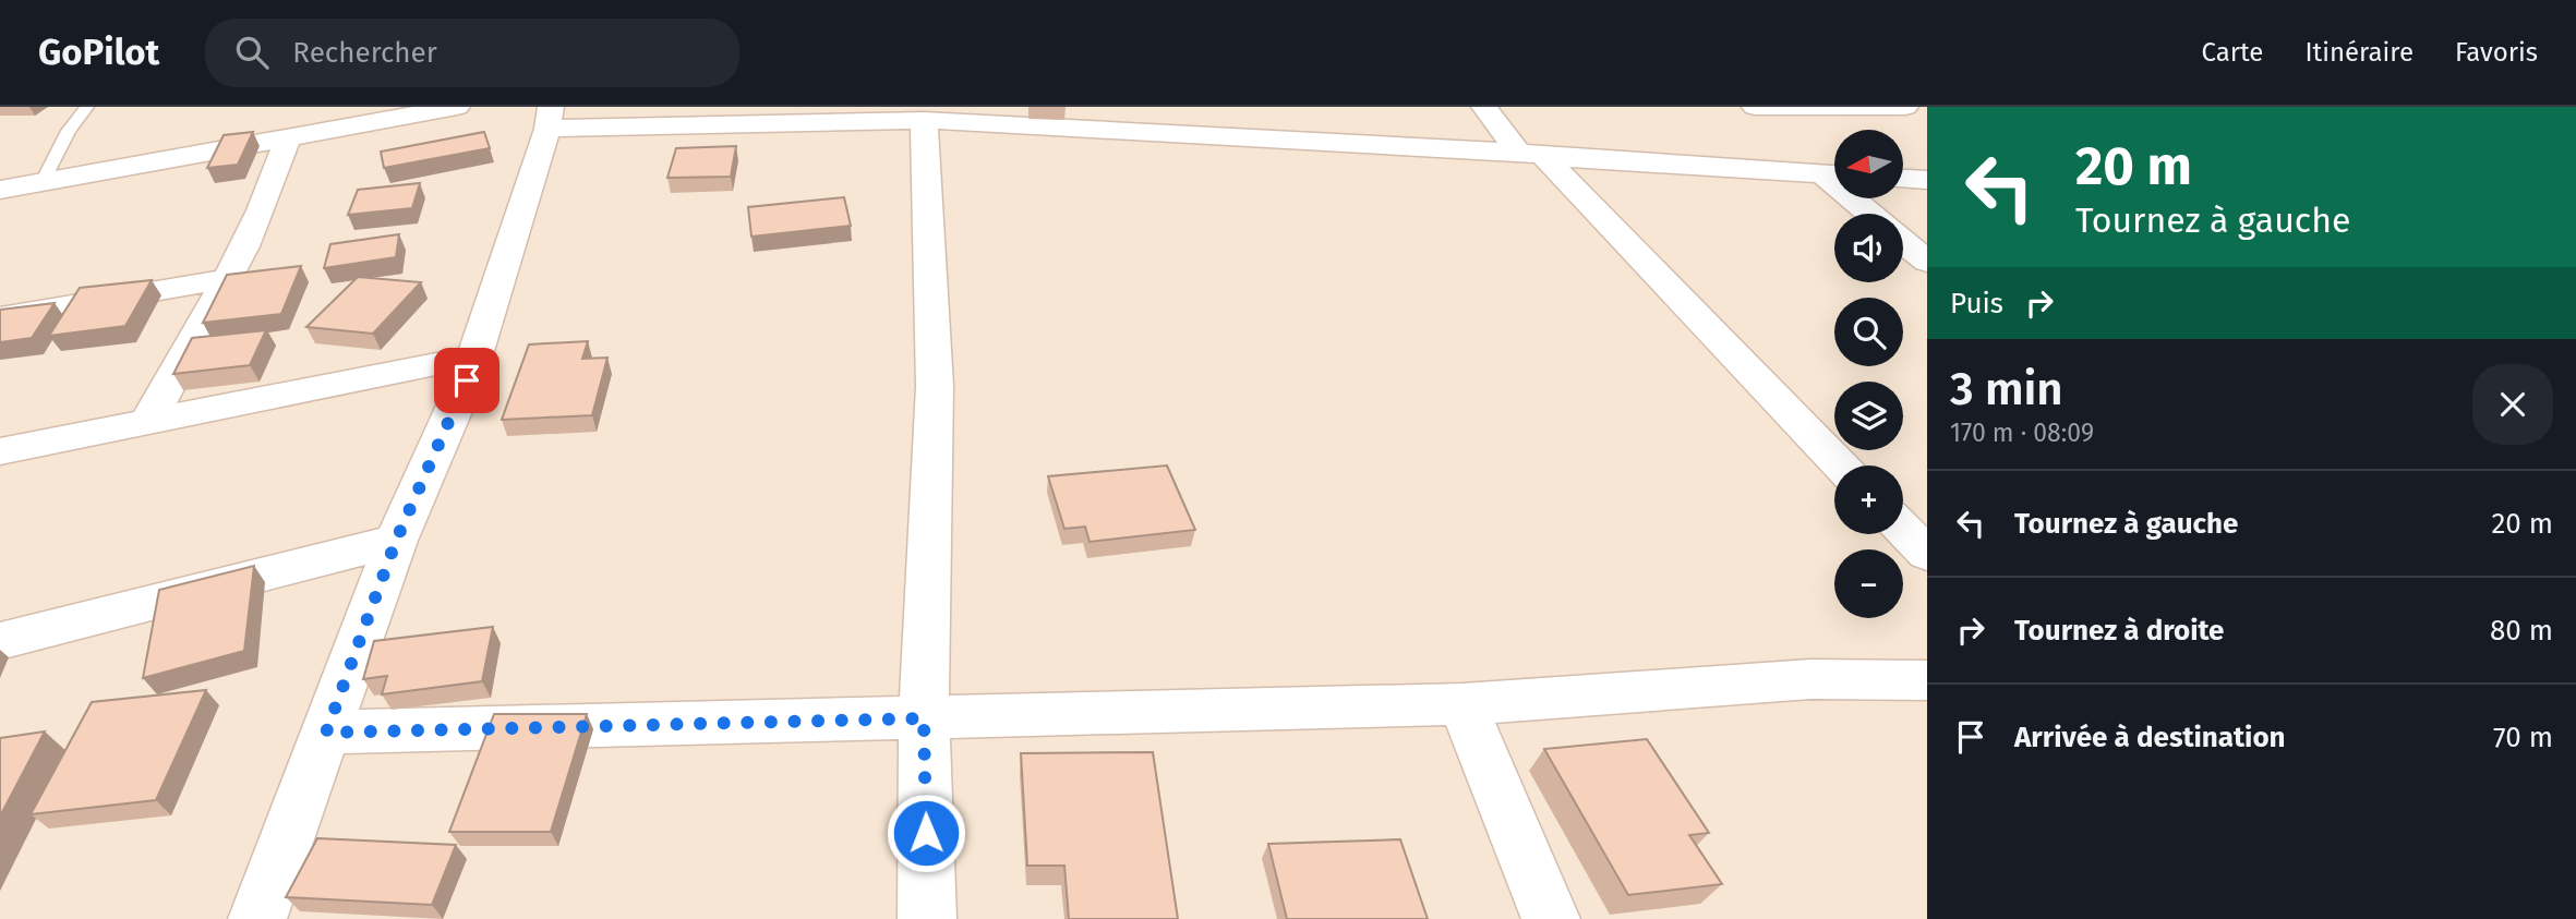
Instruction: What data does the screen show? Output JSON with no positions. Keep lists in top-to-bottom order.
{
  "north": "left",
  "page": {
    "header": "GoPilot",
    "search": "Rechercher",
    "nav": ["Carte", "Itinéraire", "Favoris"],
    "turn": ["20 m", "Tournez à gauche"],
    "map_buttons": ["+", "−"],
    "then": "Puis",
    "heading": ["3 min", "170 m · 08:09"],
    "list": [
      {
        "name": "Tournez à gauche",
        "value": "20 m"
      },
      {
        "name": "Tournez à droite",
        "value": "80 m"
      },
      {
        "name": "Arrivée à destination",
        "value": "70 m"
      }
    ]
  }
}
